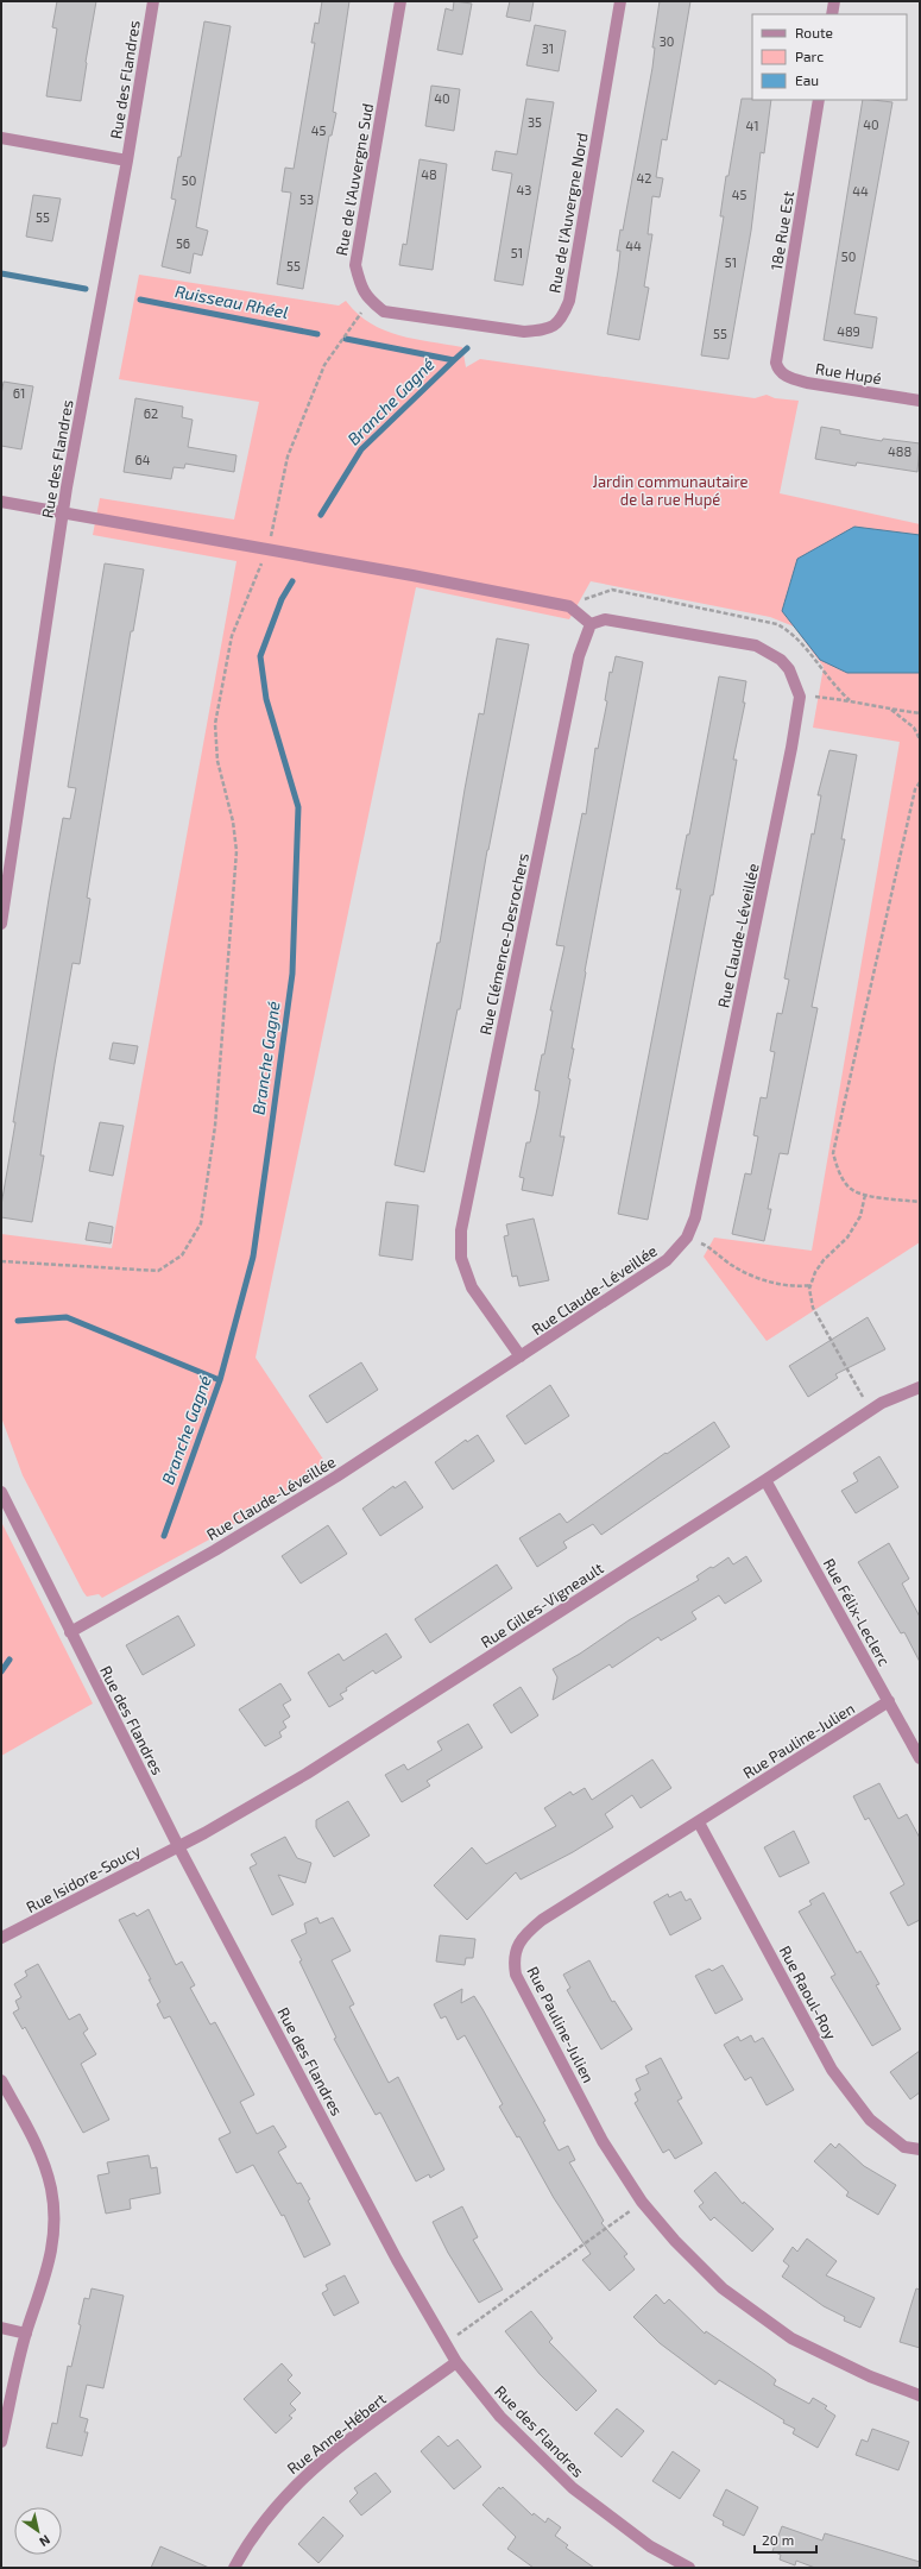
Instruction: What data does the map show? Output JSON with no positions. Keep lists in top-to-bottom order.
{
  "streets": {
    "street": [
      "Rue des Flandres",
      "Rue de l'Auvergne Sud",
      "Rue de l'Auvergne Nord",
      "18e Rue Est",
      "Rue Hupé",
      "Rue Claude-Léveillée",
      "Rue Clémence-Desrochers",
      "Rue Gilles-Vigneault",
      "Rue Félix-Leclerc",
      "Rue Pauline-Julien",
      "Rue Isidore-Soucy",
      "Rue Raoul-Roy",
      "Rue Anne-Hébert"
    ]
  },
  "crossings": [
    ["Rue des Flandres", "Rue Claude-Léveillée"],
    ["Rue des Flandres", "Rue Gilles-Vigneault"],
    ["Rue des Flandres", "Rue Isidore-Soucy"],
    ["Rue des Flandres", "Rue Anne-Hébert"],
    ["Rue de l'Auvergne Sud", "Rue de l'Auvergne Nord"],
    ["18e Rue Est", "Rue Hupé"],
    ["Rue Claude-Léveillée", "Rue Clémence-Desrochers"],
    ["Rue Gilles-Vigneault", "Rue Félix-Leclerc"],
    ["Rue Gilles-Vigneault", "Rue Isidore-Soucy"],
    ["Rue Félix-Leclerc", "Rue Pauline-Julien"],
    ["Rue Pauline-Julien", "Rue Raoul-Roy"]
  ],
  "water": ["Ruisseau Rhéel", "Branche Gagné"],
  "parks": ["Jardin communautaire de la rue Hupé"],
  "house_numbers": [
    "30",
    "31",
    "40",
    "35",
    "40",
    "41",
    "45",
    "48",
    "42",
    "50",
    "43",
    "44",
    "45",
    "53",
    "55",
    "56",
    "44",
    "51",
    "50",
    "51",
    "55",
    "489",
    "55",
    "61",
    "62",
    "488",
    "64"
  ],
  "legend": ["Route", "Parc", "Eau"],
  "scale_bar": "20 m",
  "north": "bottom right"
}
